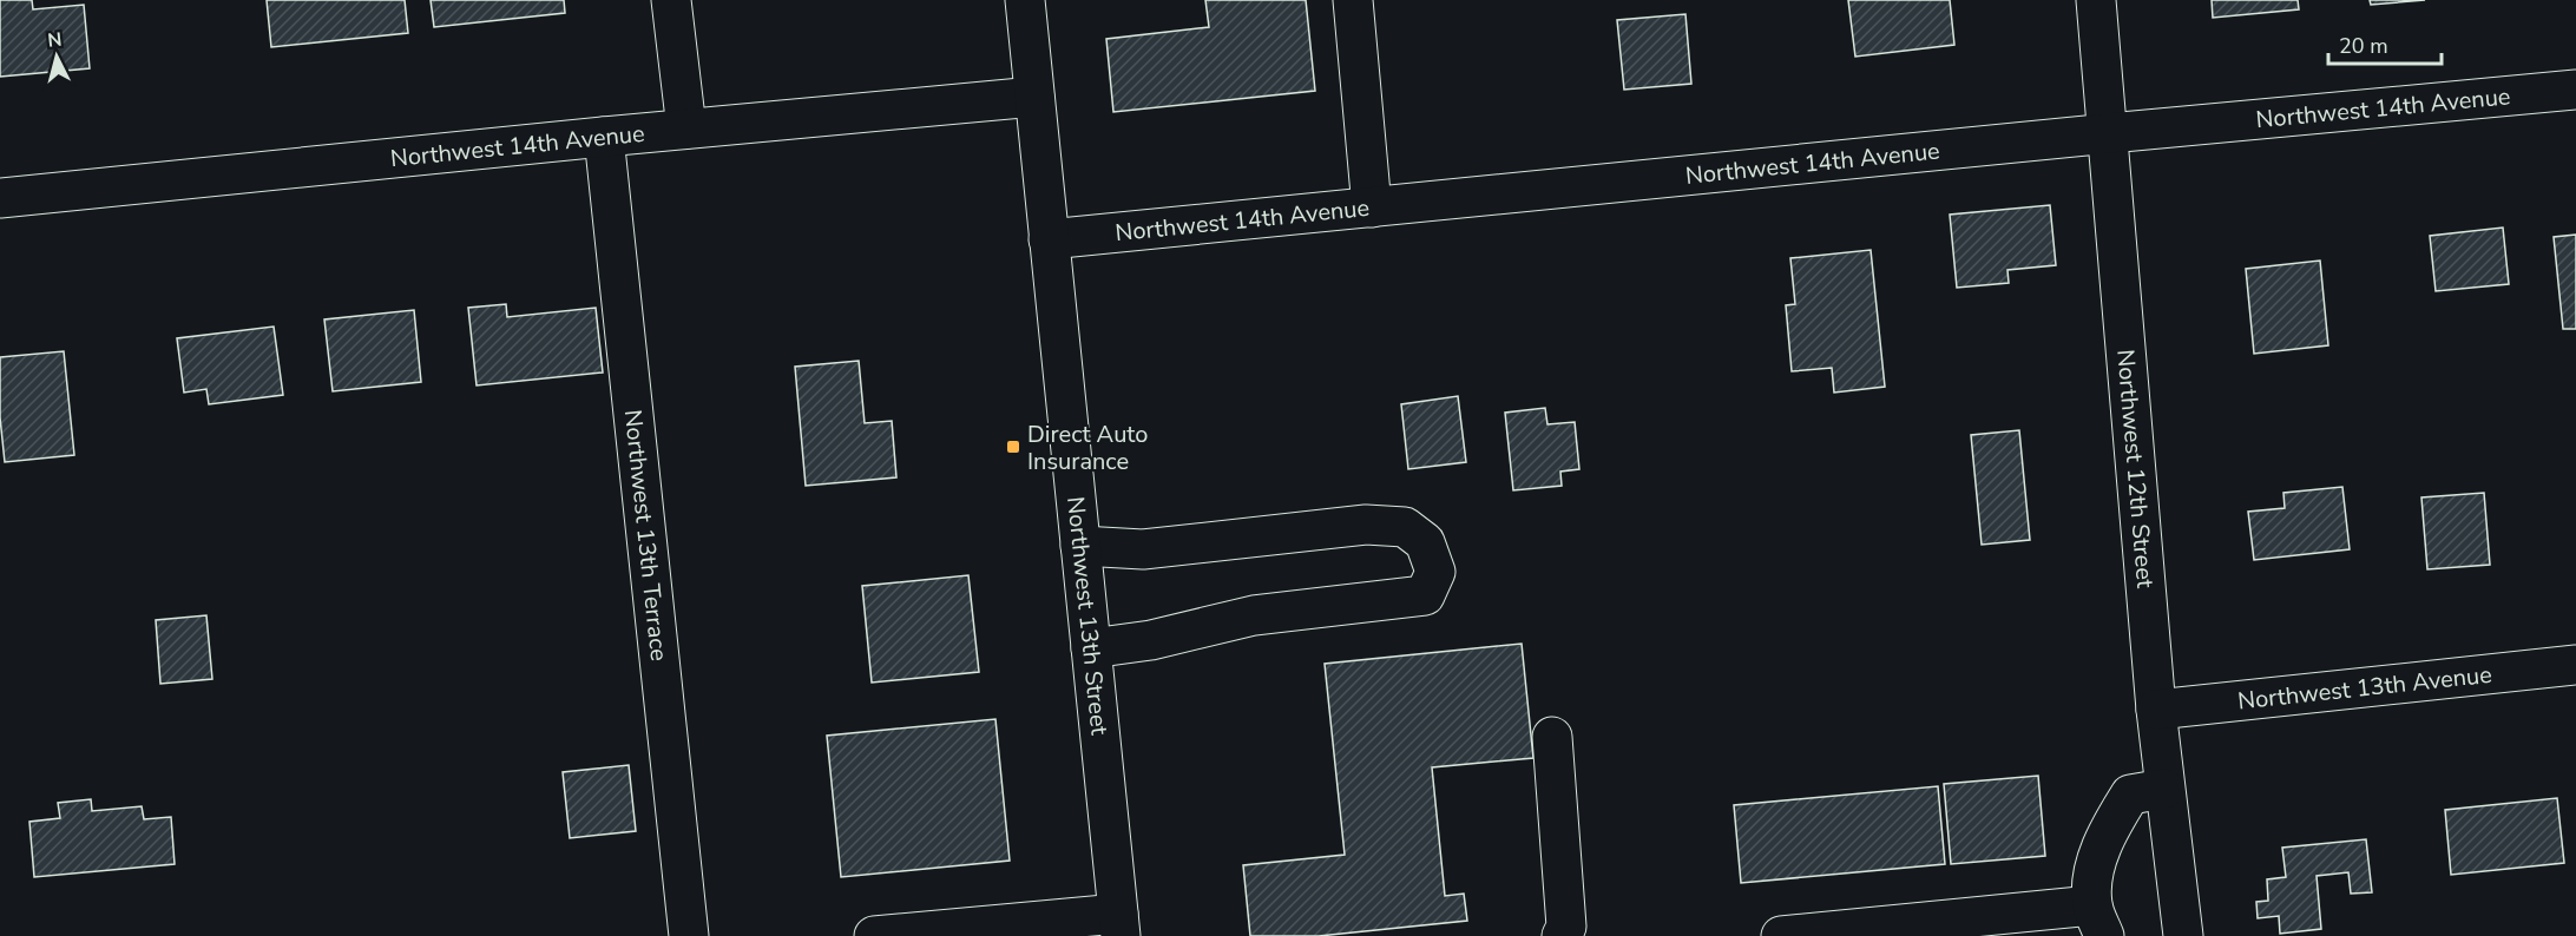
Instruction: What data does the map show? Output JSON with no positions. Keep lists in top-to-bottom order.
{
  "streets": {
    "street": [
      "Northwest 14th Avenue",
      "Northwest 12th Street",
      "Northwest 13th Terrace",
      "Northwest 13th Street",
      "Northwest 13th Avenue"
    ]
  },
  "crossings": [
    ["Northwest 14th Avenue", "Northwest 12th Street"],
    ["Northwest 14th Avenue", "Northwest 13th Terrace"],
    ["Northwest 14th Avenue", "Northwest 13th Street"],
    ["Northwest 12th Street", "Northwest 13th Avenue"]
  ],
  "places": {
    "transit": ["Direct Auto Insurance"]
  },
  "scale_bar": "20 m",
  "north": "top"
}
